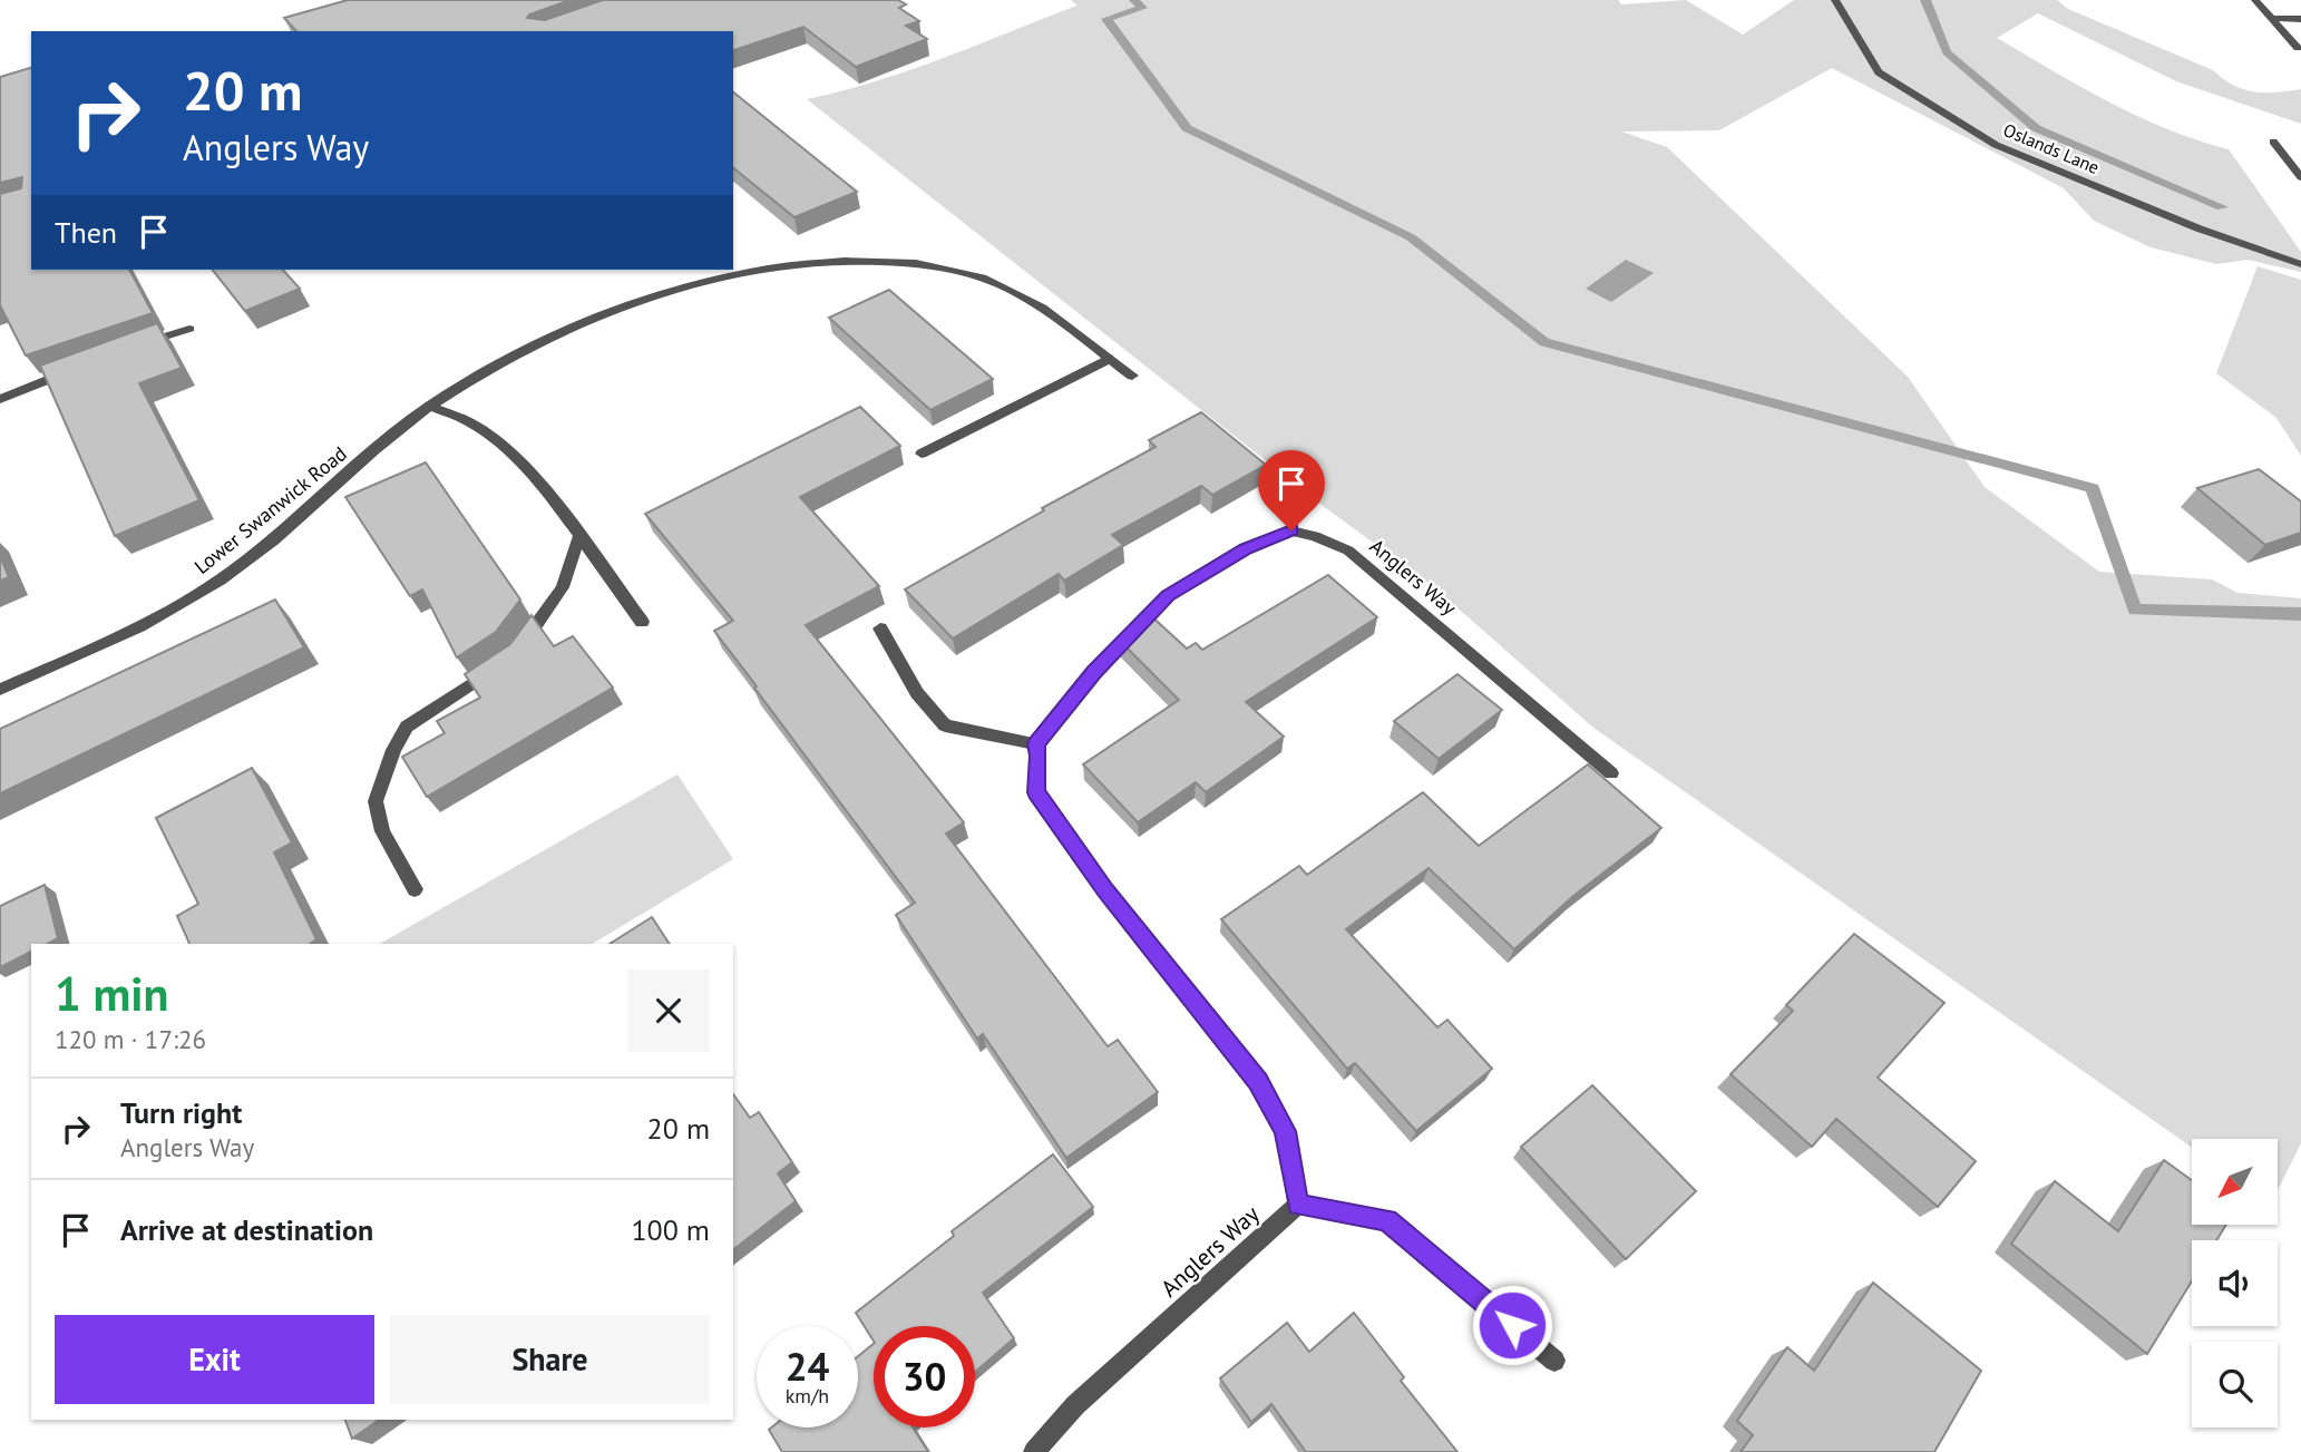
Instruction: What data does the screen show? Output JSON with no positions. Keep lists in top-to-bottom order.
{
  "streets": {
    "street": ["Oslands Lane", "Lower Swanwick Road", "Anglers Way"]
  },
  "north": "bottom left",
  "page": {
    "turn": ["20 m", "Anglers Way"],
    "then": "Then",
    "heading": ["1 min", "120 m · 17:26"],
    "list": [
      {
        "name": "Turn right",
        "note": "Anglers Way",
        "value": "20 m"
      },
      {
        "name": "Arrive at destination",
        "value": "100 m"
      }
    ],
    "buttons": ["Exit", "Share"],
    "speed": "24 km/h",
    "limit": "30"
  }
}
